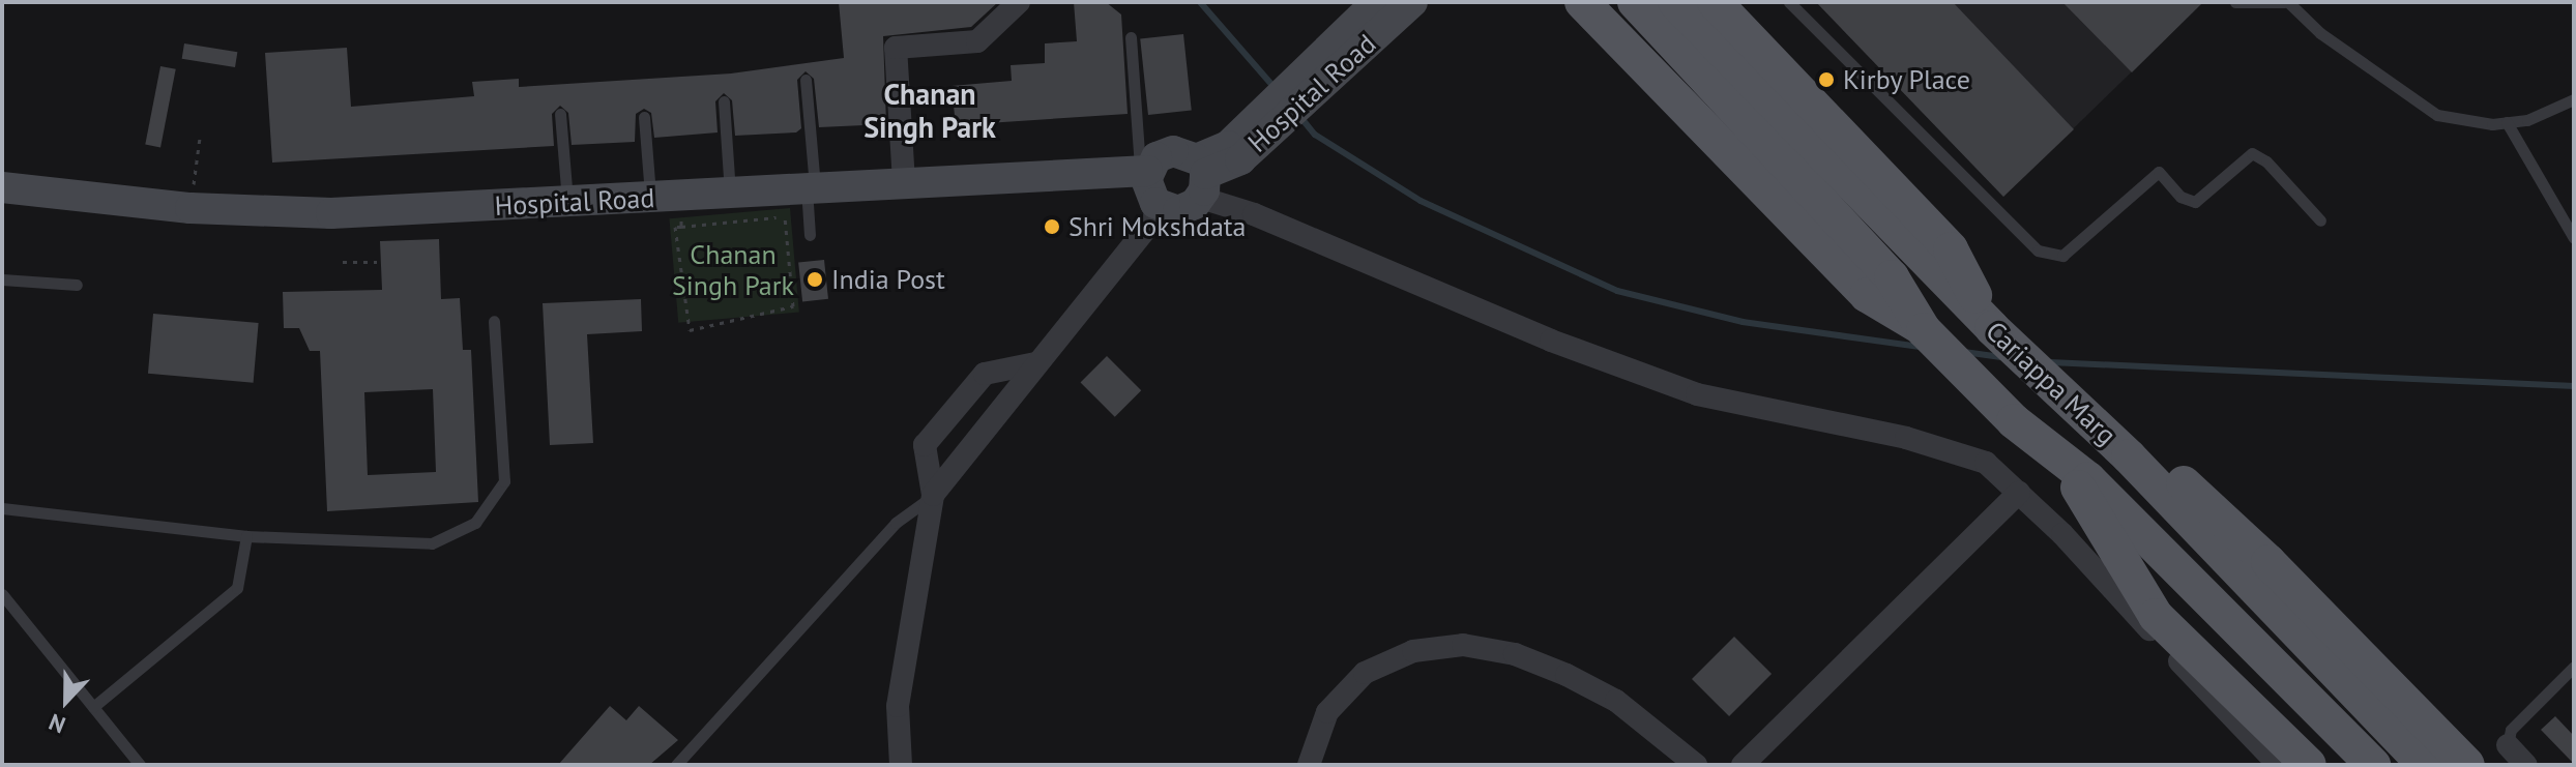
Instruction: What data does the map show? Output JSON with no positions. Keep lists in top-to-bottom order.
{
  "streets": {
    "main road": ["Cariappa Marg"],
    "street": ["Hospital Road"]
  },
  "districts": ["Chanan Singh Park"],
  "parks": ["Chanan Singh Park"],
  "places": ["Kirby Place", "Shri Mokshdata", "India Post"],
  "north": "bottom"
}
